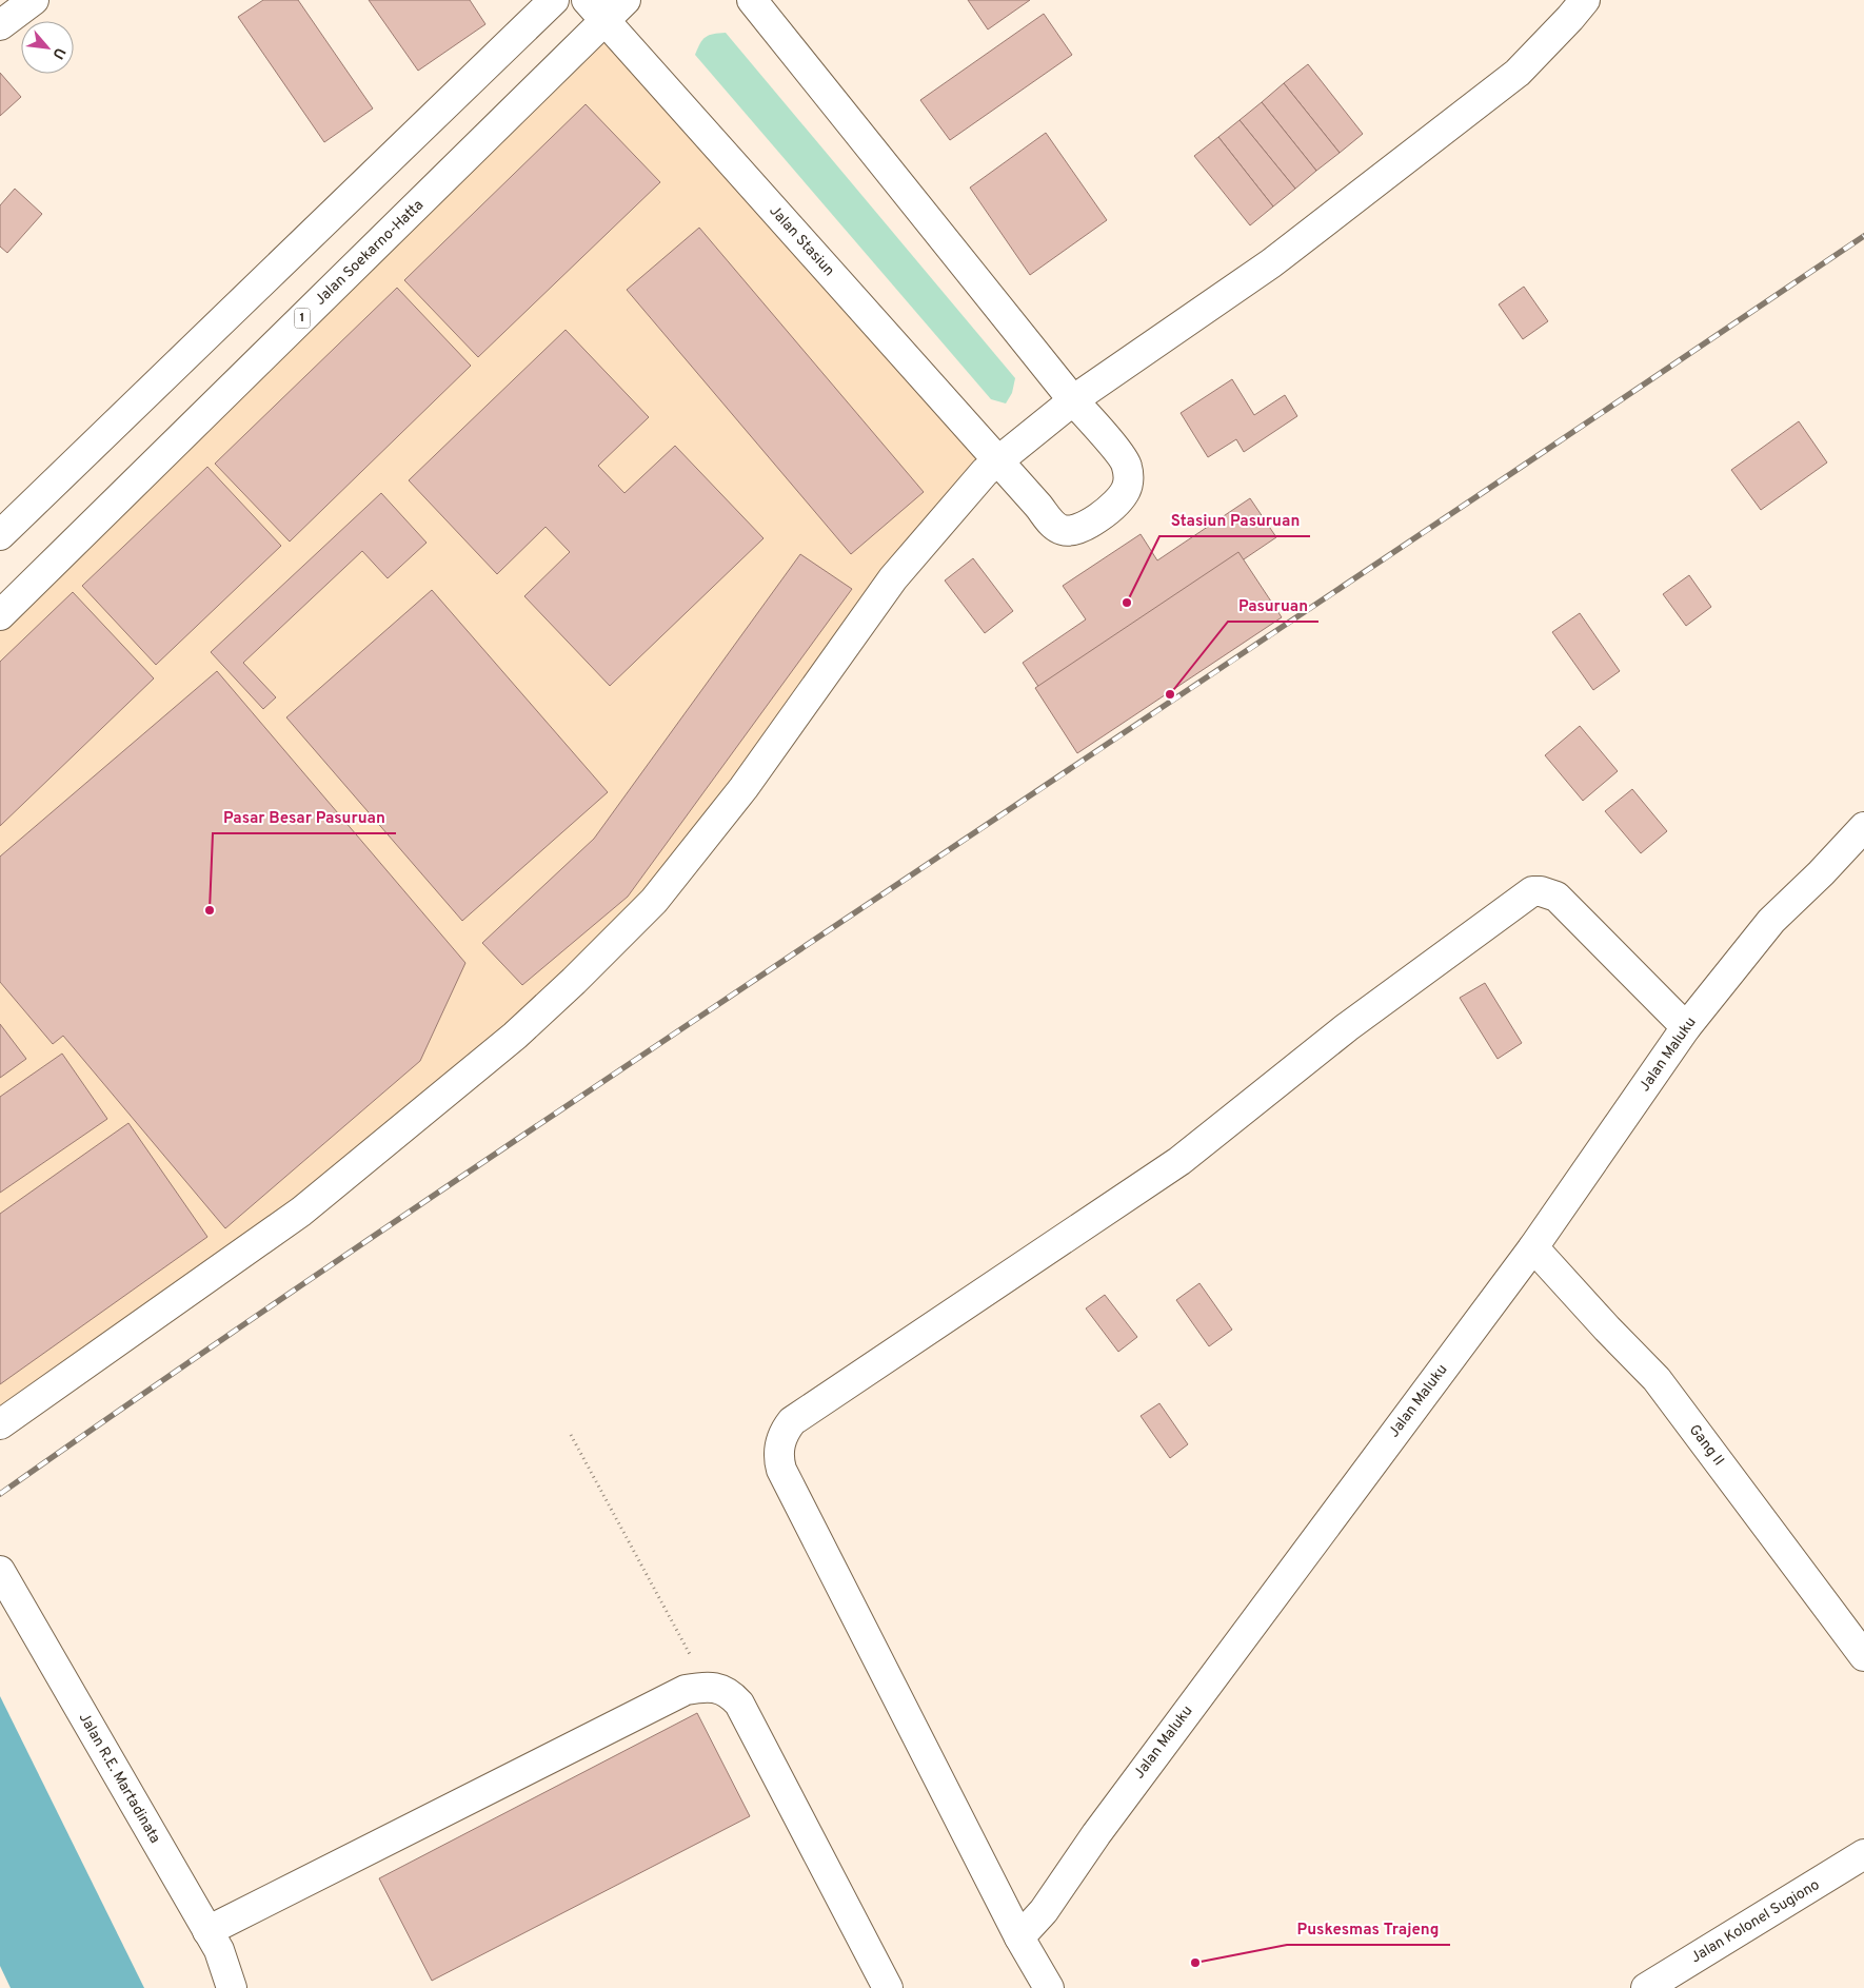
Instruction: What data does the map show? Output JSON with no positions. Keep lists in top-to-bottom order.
{
  "streets": {
    "main road": [
      "Jalan Stasiun",
      "Jalan Soekarno-Hatta",
      "1",
      "Jalan Maluku",
      "Gang II",
      "Jalan R.E. Martadinata",
      "Jalan Kolonel Sugiono"
    ]
  },
  "crossings": [
    ["Jalan Stasiun", "Jalan Soekarno-Hatta"],
    ["Jalan Maluku", "Gang II"]
  ],
  "places": [
    "Stasiun Pasuruan",
    "Pasuruan",
    "Pasar Besar Pasuruan",
    "Puskesmas Trajeng"
  ],
  "north": "bottom right"
}
